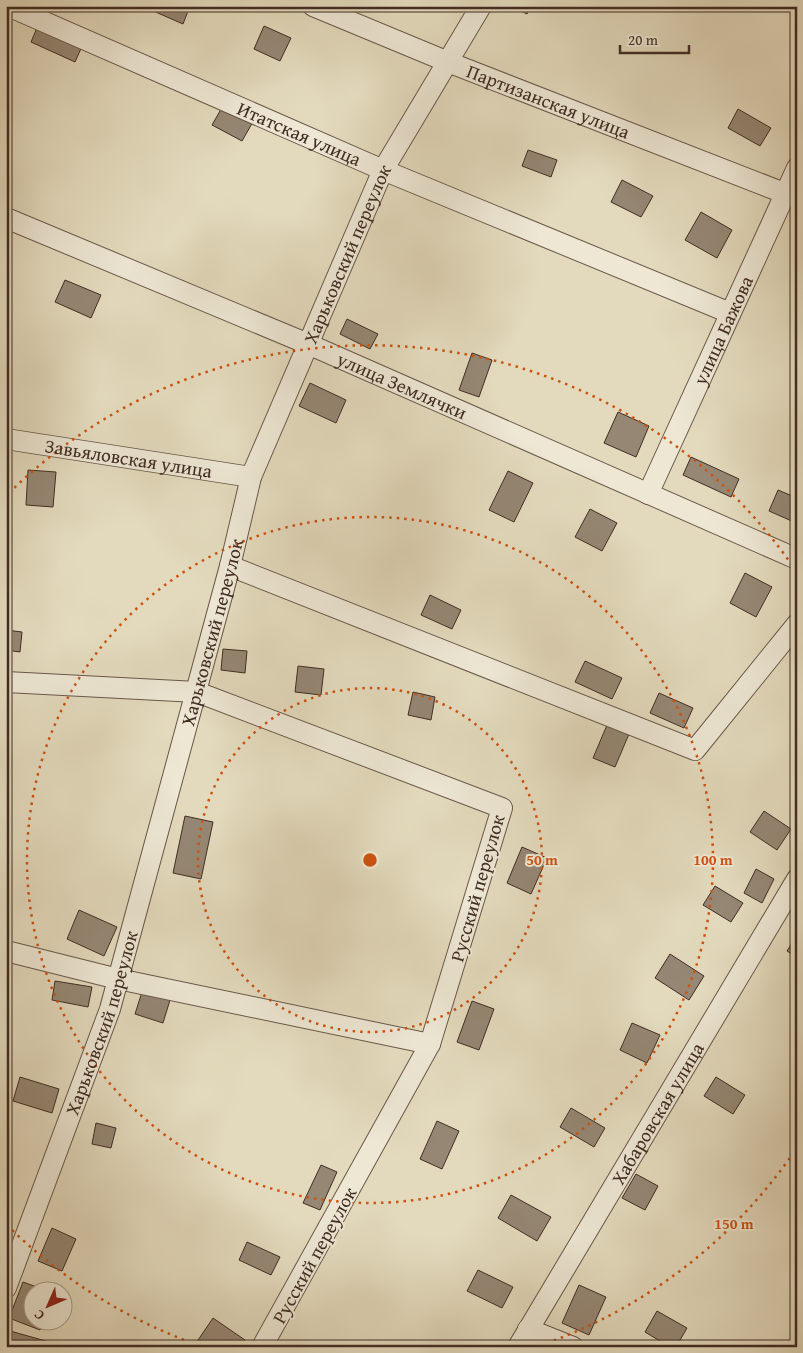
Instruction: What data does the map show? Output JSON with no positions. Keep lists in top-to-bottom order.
{
  "streets": {
    "street": [
      "Партизанская улица",
      "Итатская улица",
      "Харьковский переулок",
      "улица Бажова",
      "улица Землячки",
      "Завьяловская улица",
      "Русский переулок",
      "Хабаровская улица"
    ]
  },
  "crossings": [
    ["Партизанская улица", "Харьковский переулок"],
    ["Партизанская улица", "улица Бажова"],
    ["Итатская улица", "Харьковский переулок"],
    ["Итатская улица", "улица Бажова"],
    ["Харьковский переулок", "улица Землячки"],
    ["Харьковский переулок", "Завьяловская улица"],
    ["Харьковский переулок", "Русский переулок"],
    ["улица Бажова", "улица Землячки"]
  ],
  "scale_bar": "20 m",
  "north": "bottom left",
  "rings": ["50 m", "100 m", "150 m"]
}
